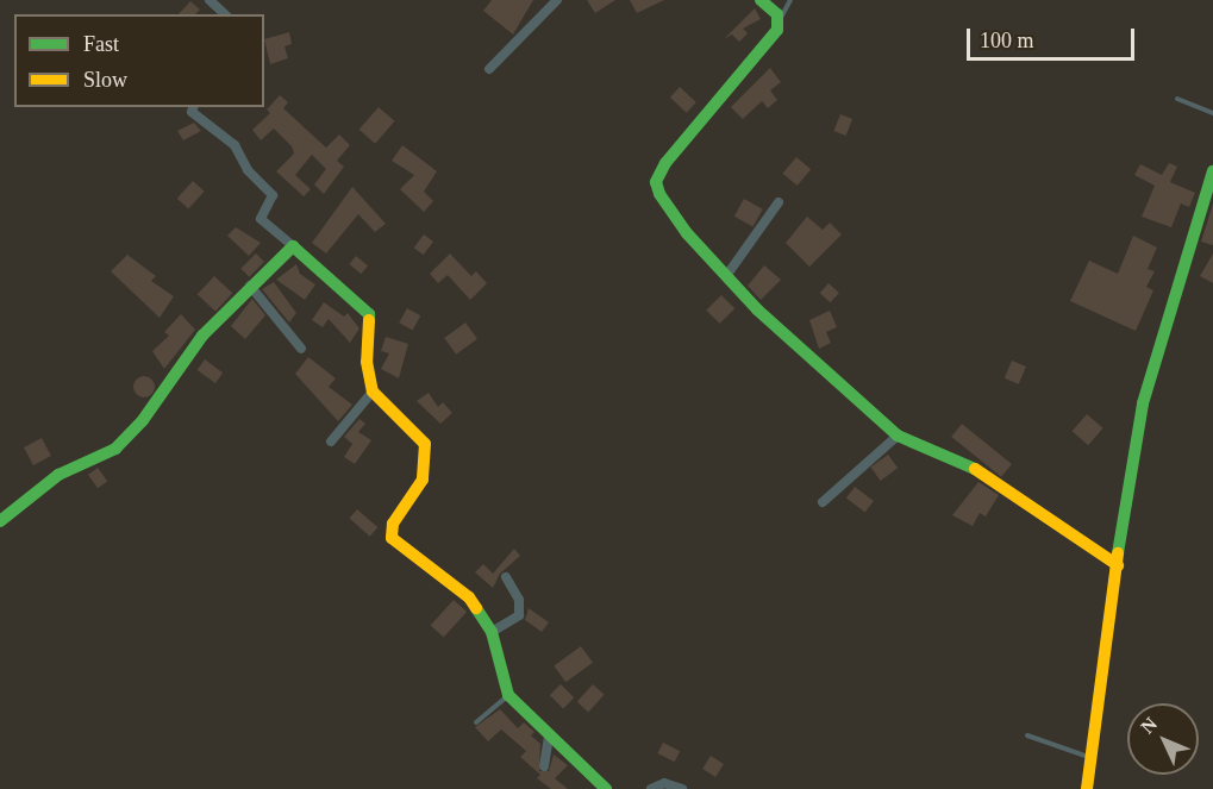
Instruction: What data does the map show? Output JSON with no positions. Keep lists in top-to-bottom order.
{
  "legend": ["Fast", "Slow"],
  "scale_bar": "100 m",
  "north": "top left"
}
